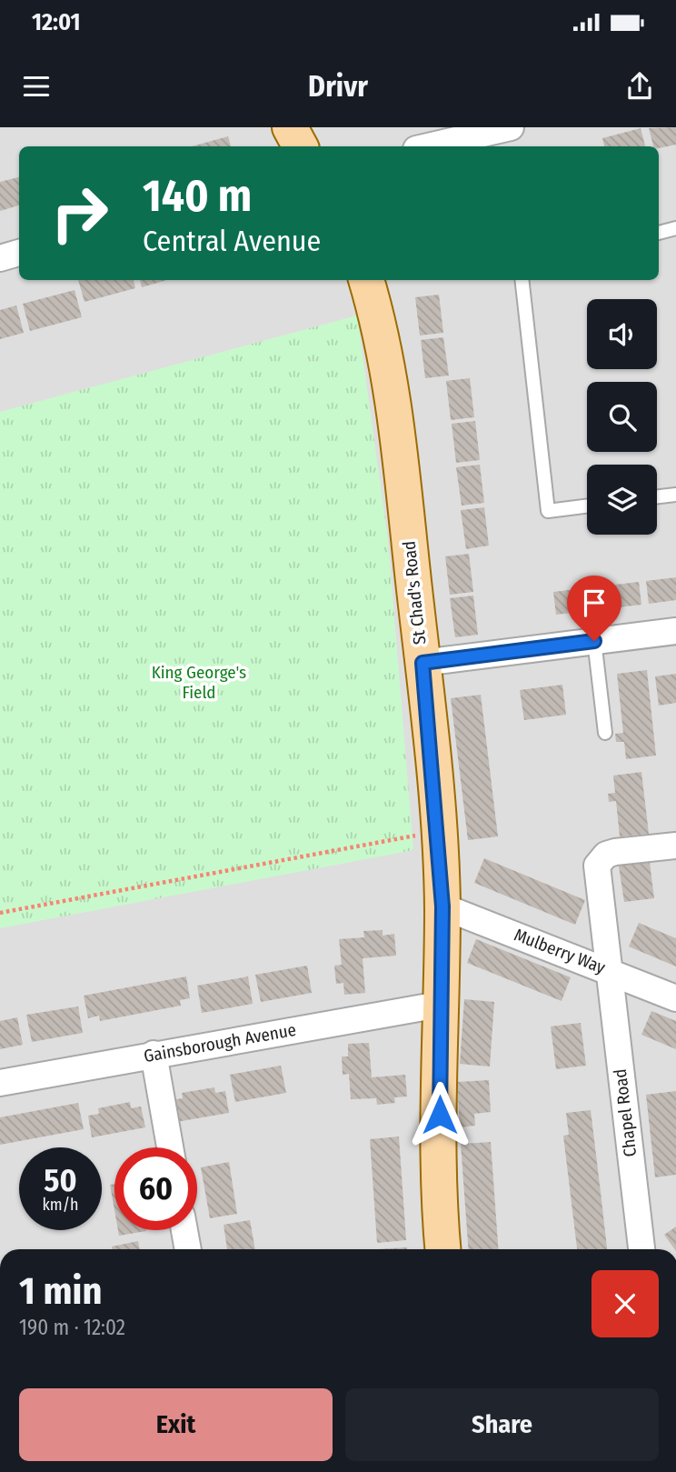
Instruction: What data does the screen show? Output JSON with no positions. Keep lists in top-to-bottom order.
{
  "streets": {
    "main road": ["St Chad's Road"],
    "street": ["Mulberry Way", "Gainsborough Avenue", "Chapel Road"]
  },
  "crossings": [
    ["St Chad's Road", "Mulberry Way"],
    ["St Chad's Road", "Gainsborough Avenue"],
    ["Mulberry Way", "Chapel Road"]
  ],
  "parks": ["King George's Field"],
  "page": {
    "status": "12:01",
    "header": "Drivr",
    "turn": ["140 m", "Central Avenue"],
    "speed": "50 km/h",
    "limit": "60",
    "heading": ["1 min", "190 m · 12:02"],
    "buttons": ["Exit", "Share"]
  }
}
